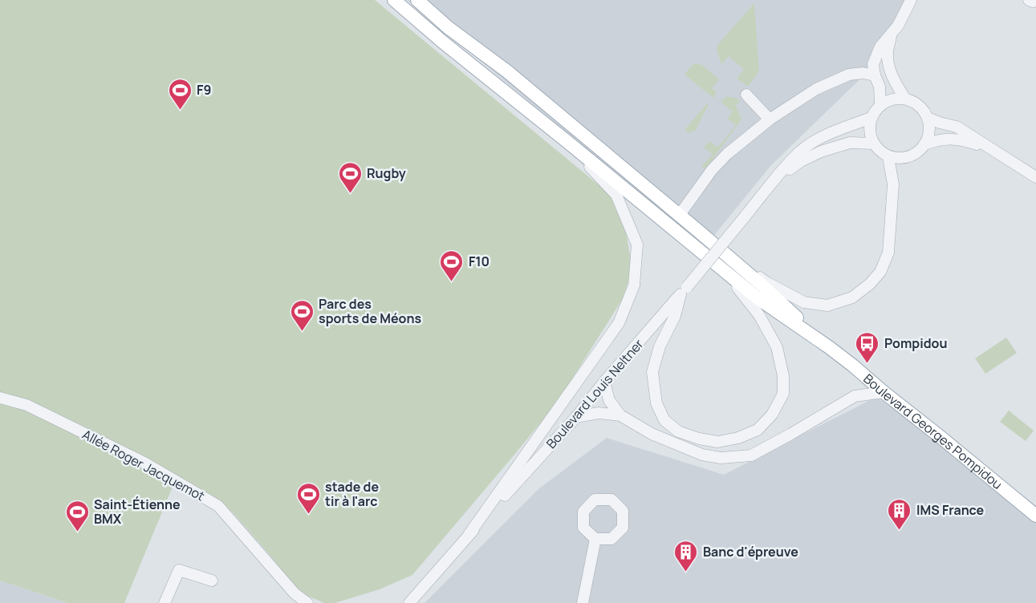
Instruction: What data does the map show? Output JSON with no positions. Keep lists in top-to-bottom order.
{
  "streets": {
    "main road": ["Boulevard Georges Pompidou"],
    "street": ["Boulevard Louis Neltner", "Allée Roger Jacquemot"]
  },
  "places": {
    "sports": [
      "F9",
      "Rugby",
      "F10",
      "Parc des sports de Méons",
      "stade de tir à l'arc",
      "Saint-Étienne BMX"
    ],
    "bus stop": ["Pompidou"],
    "building": ["IMS France", "Banc d'épreuve"]
  }
}
